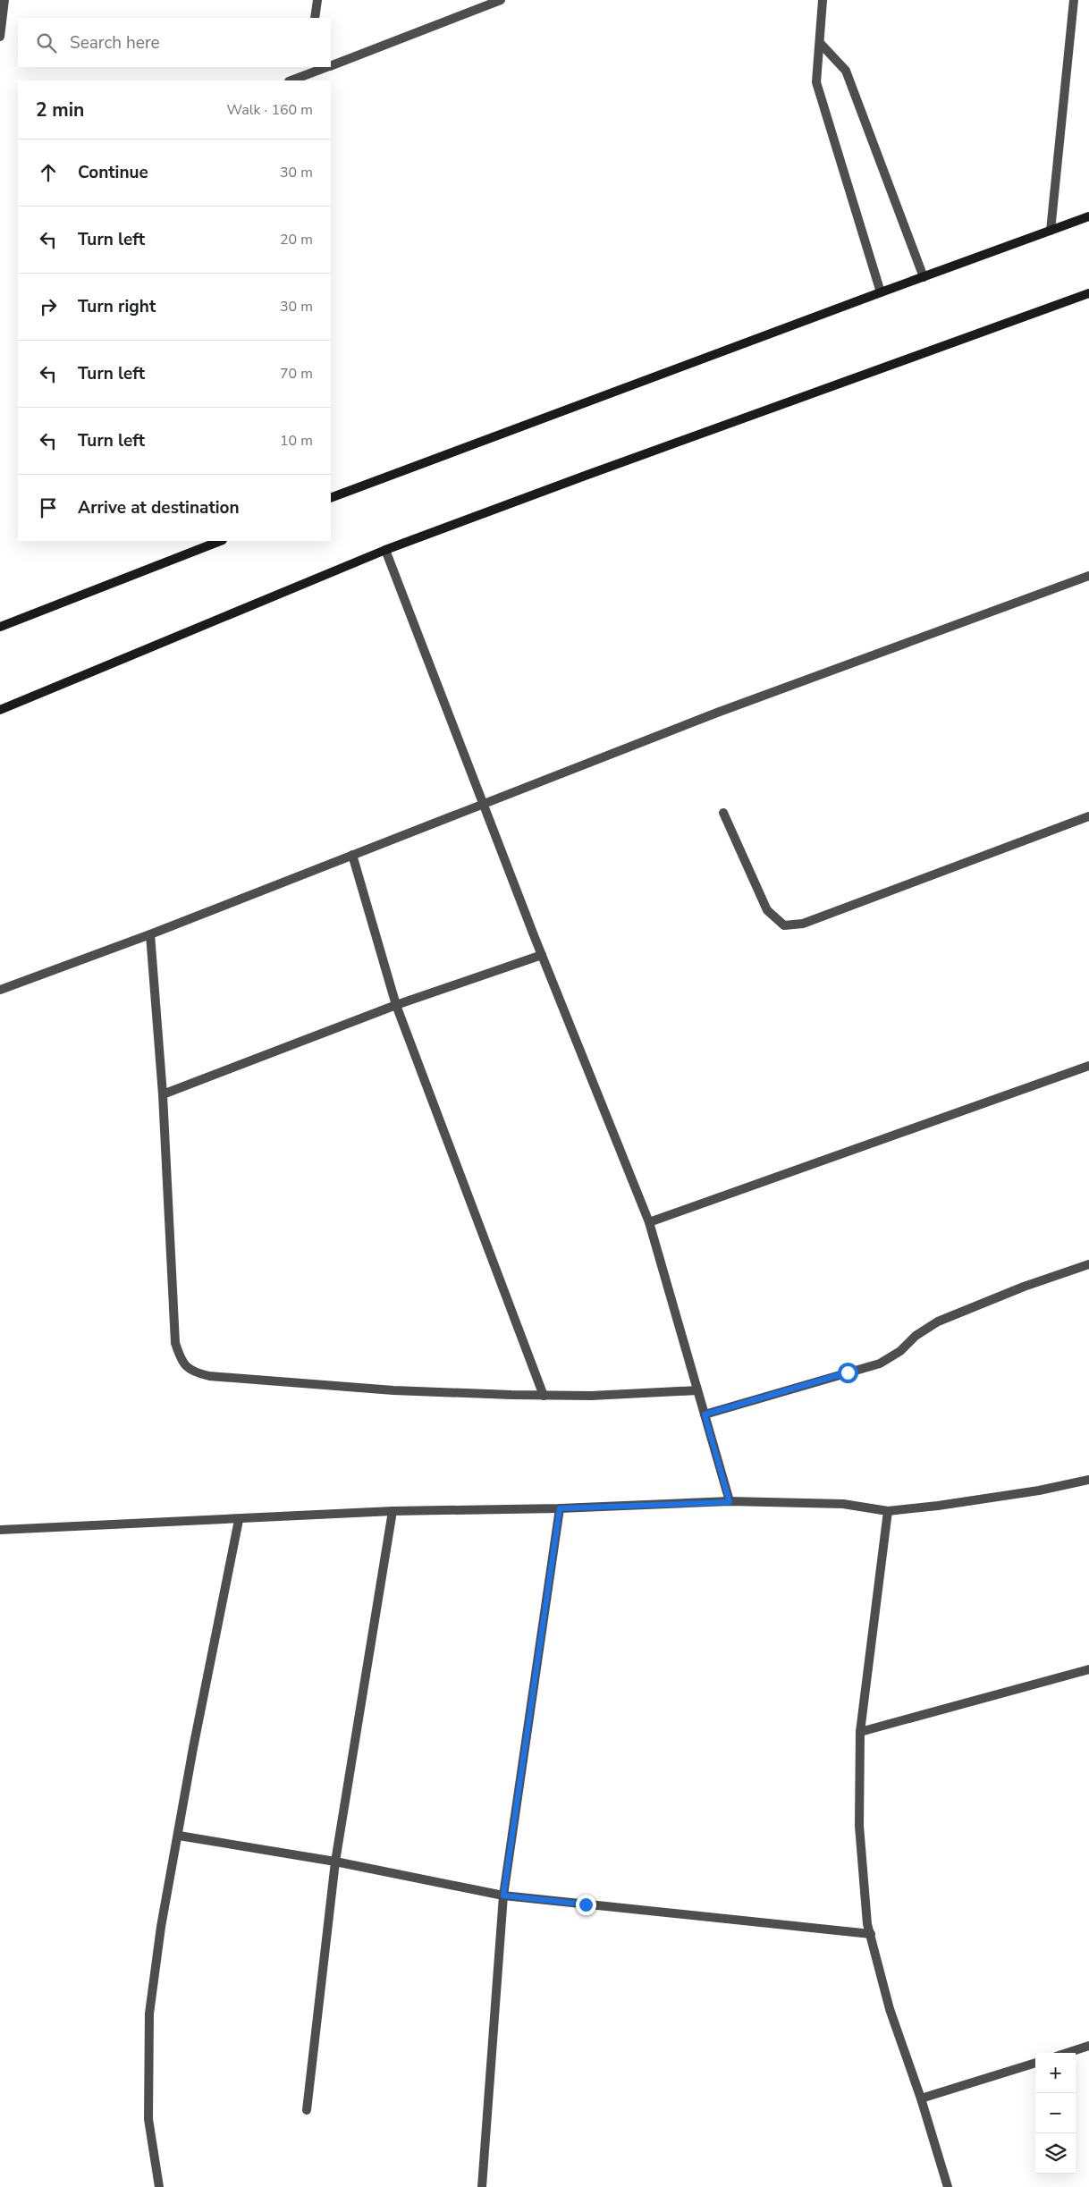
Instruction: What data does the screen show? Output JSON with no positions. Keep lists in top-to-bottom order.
{
  "page": {
    "search": "Search here",
    "heading": ["2 min", "Walk · 160 m"],
    "list": [
      ["Continue", "30 m"],
      ["Turn left", "20 m"],
      ["Turn right", "30 m"],
      ["Turn left", "70 m"],
      ["Turn left", "10 m"],
      "Arrive at destination"
    ],
    "map_buttons": ["+", "−"]
  }
}
